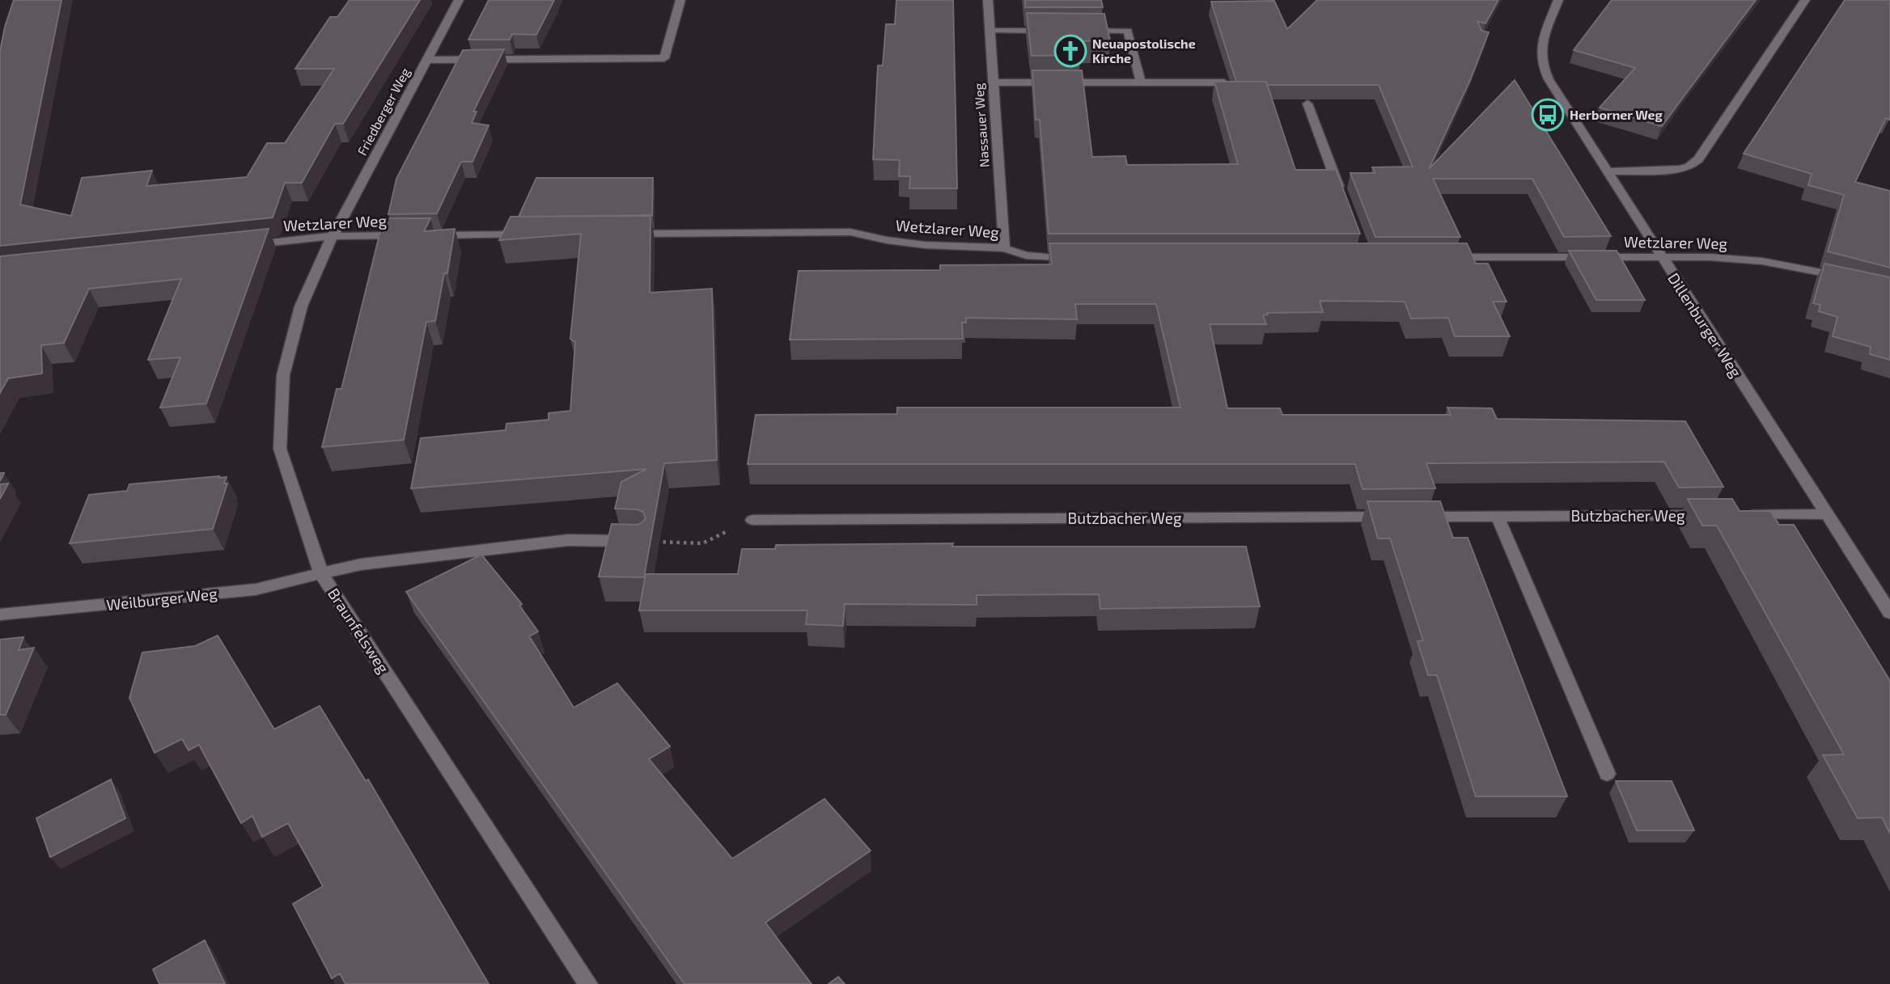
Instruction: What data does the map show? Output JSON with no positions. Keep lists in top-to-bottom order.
{
  "streets": {
    "street": [
      "Friedberger Weg",
      "Nassauer Weg",
      "Wetzlarer Weg",
      "Dillenburger Weg",
      "Butzbacher Weg",
      "Weilburger Weg",
      "Braunfelsweg"
    ]
  },
  "crossings": [
    ["Friedberger Weg", "Wetzlarer Weg"],
    ["Friedberger Weg", "Braunfelsweg"],
    ["Nassauer Weg", "Wetzlarer Weg"],
    ["Wetzlarer Weg", "Dillenburger Weg"],
    ["Wetzlarer Weg", "Braunfelsweg"],
    ["Weilburger Weg", "Braunfelsweg"]
  ],
  "places": {
    "church": ["Neuapostolische Kirche"],
    "bus stop": ["Herborner Weg"]
  }
}
